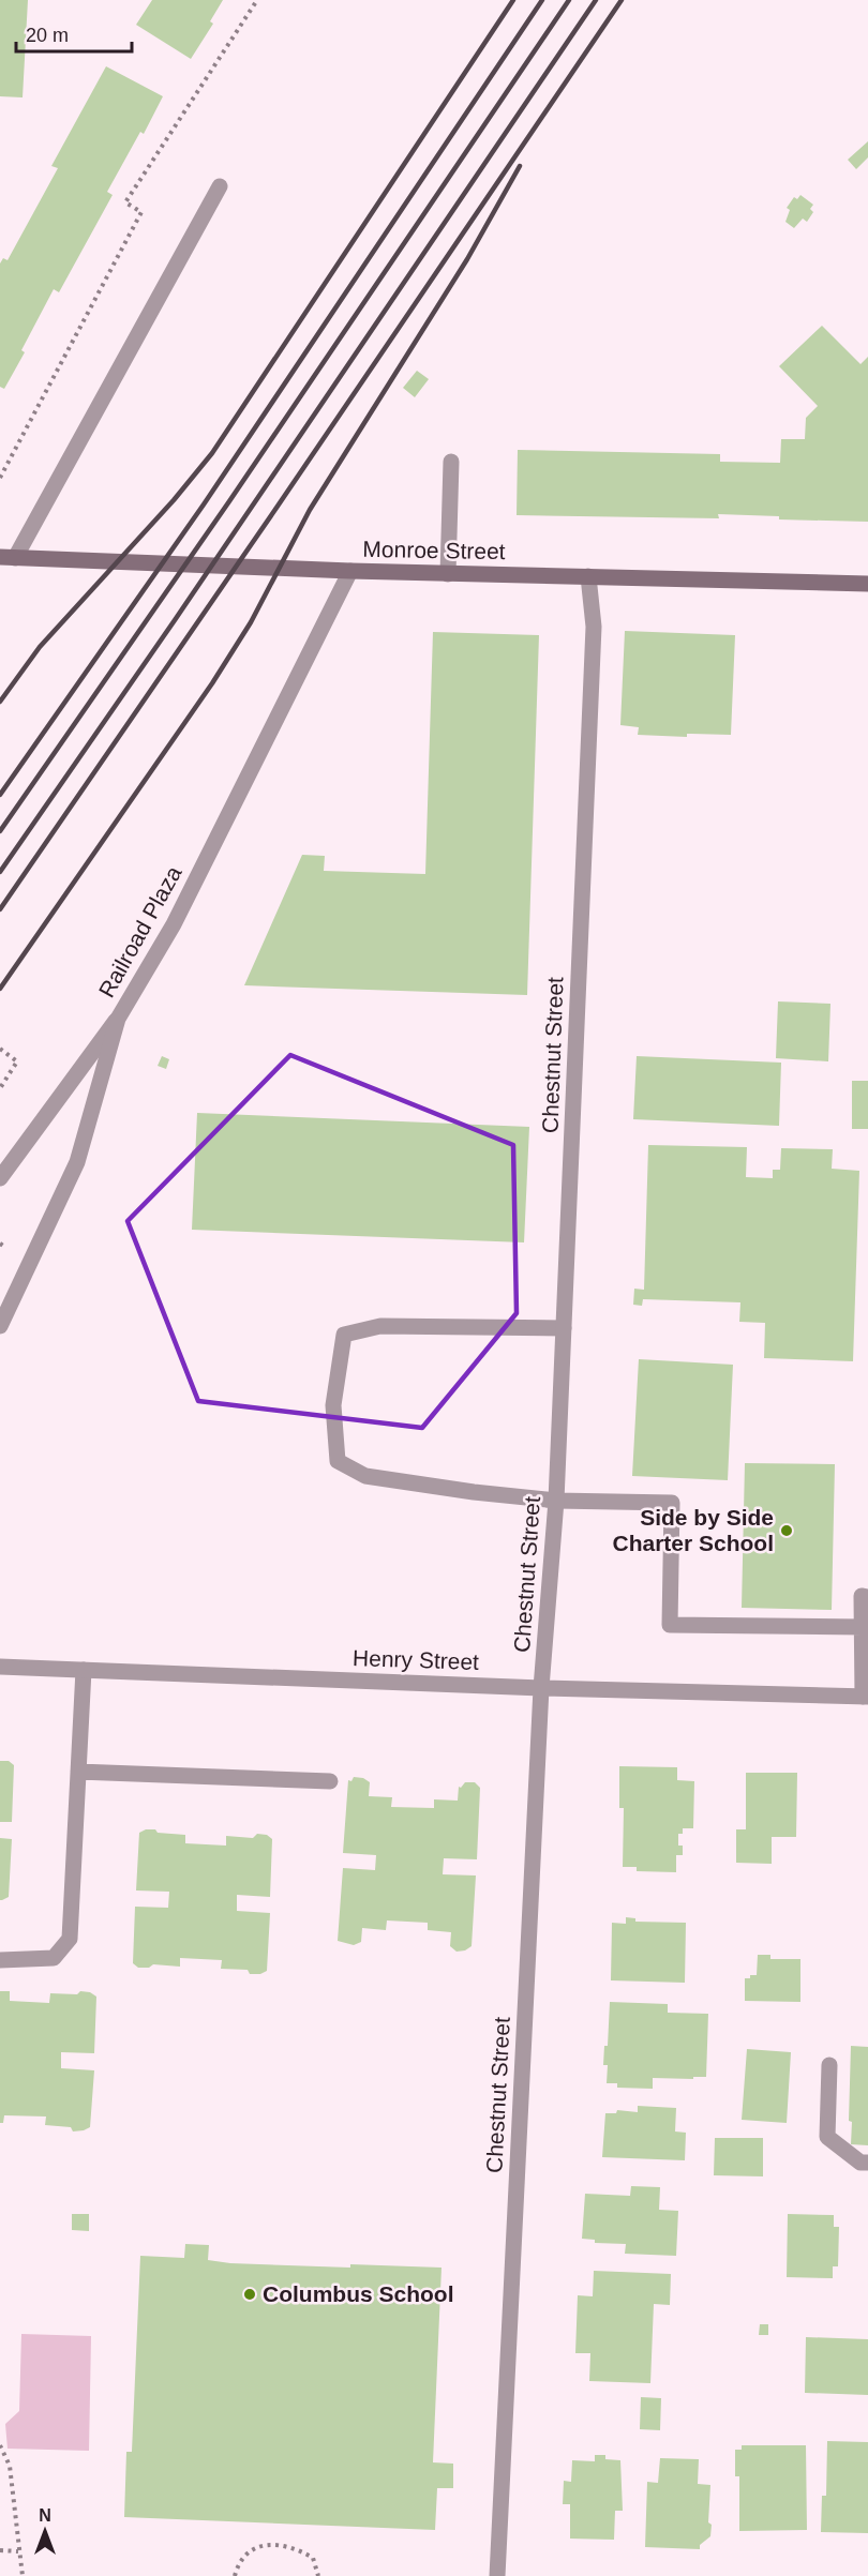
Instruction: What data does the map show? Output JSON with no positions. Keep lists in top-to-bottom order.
{
  "streets": {
    "street": [
      "Monroe Street",
      "Railroad Plaza",
      "Chestnut Street",
      "Henry Street"
    ]
  },
  "crossings": [
    ["Monroe Street", "Railroad Plaza"],
    ["Monroe Street", "Chestnut Street"],
    ["Chestnut Street", "Henry Street"]
  ],
  "places": ["Side by Side Charter School", "Columbus School"],
  "scale_bar": "20 m",
  "north": "top"
}
